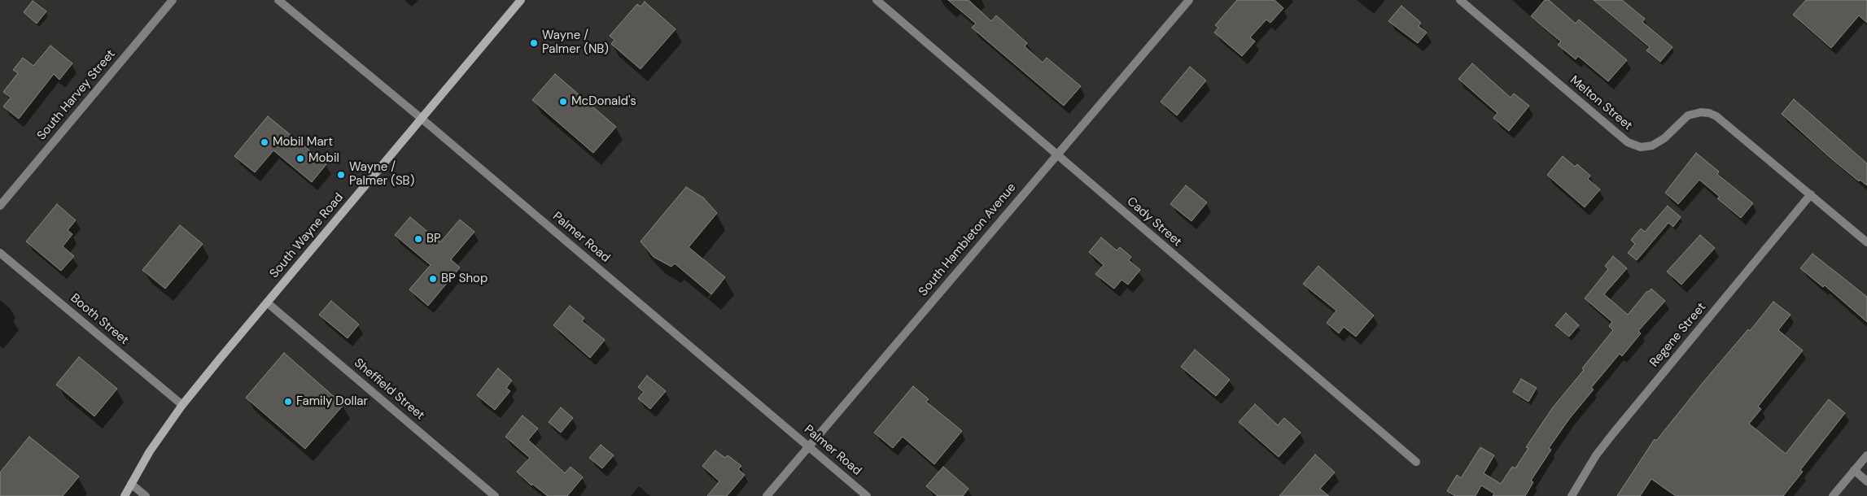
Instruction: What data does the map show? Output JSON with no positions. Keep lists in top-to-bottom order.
{
  "streets": {
    "main road": ["South Wayne Road"],
    "street": [
      "South Harvey Street",
      "Melton Street",
      "Cady Street",
      "Palmer Road",
      "South Hambleton Avenue",
      "Booth Street",
      "Regene Street",
      "Sheffield Street"
    ]
  },
  "crossings": [
    ["Melton Street", "Regene Street"],
    ["Cady Street", "South Hambleton Avenue"],
    ["South Wayne Road", "Palmer Road"],
    ["South Wayne Road", "Booth Street"],
    ["South Wayne Road", "Sheffield Street"],
    ["Palmer Road", "South Hambleton Avenue"]
  ],
  "places": [
    "Wayne / Palmer (NB)",
    "McDonald's",
    "Mobil Mart",
    "Mobil",
    "Wayne / Palmer (SB)",
    "BP",
    "BP Shop",
    "Family Dollar"
  ]
}
